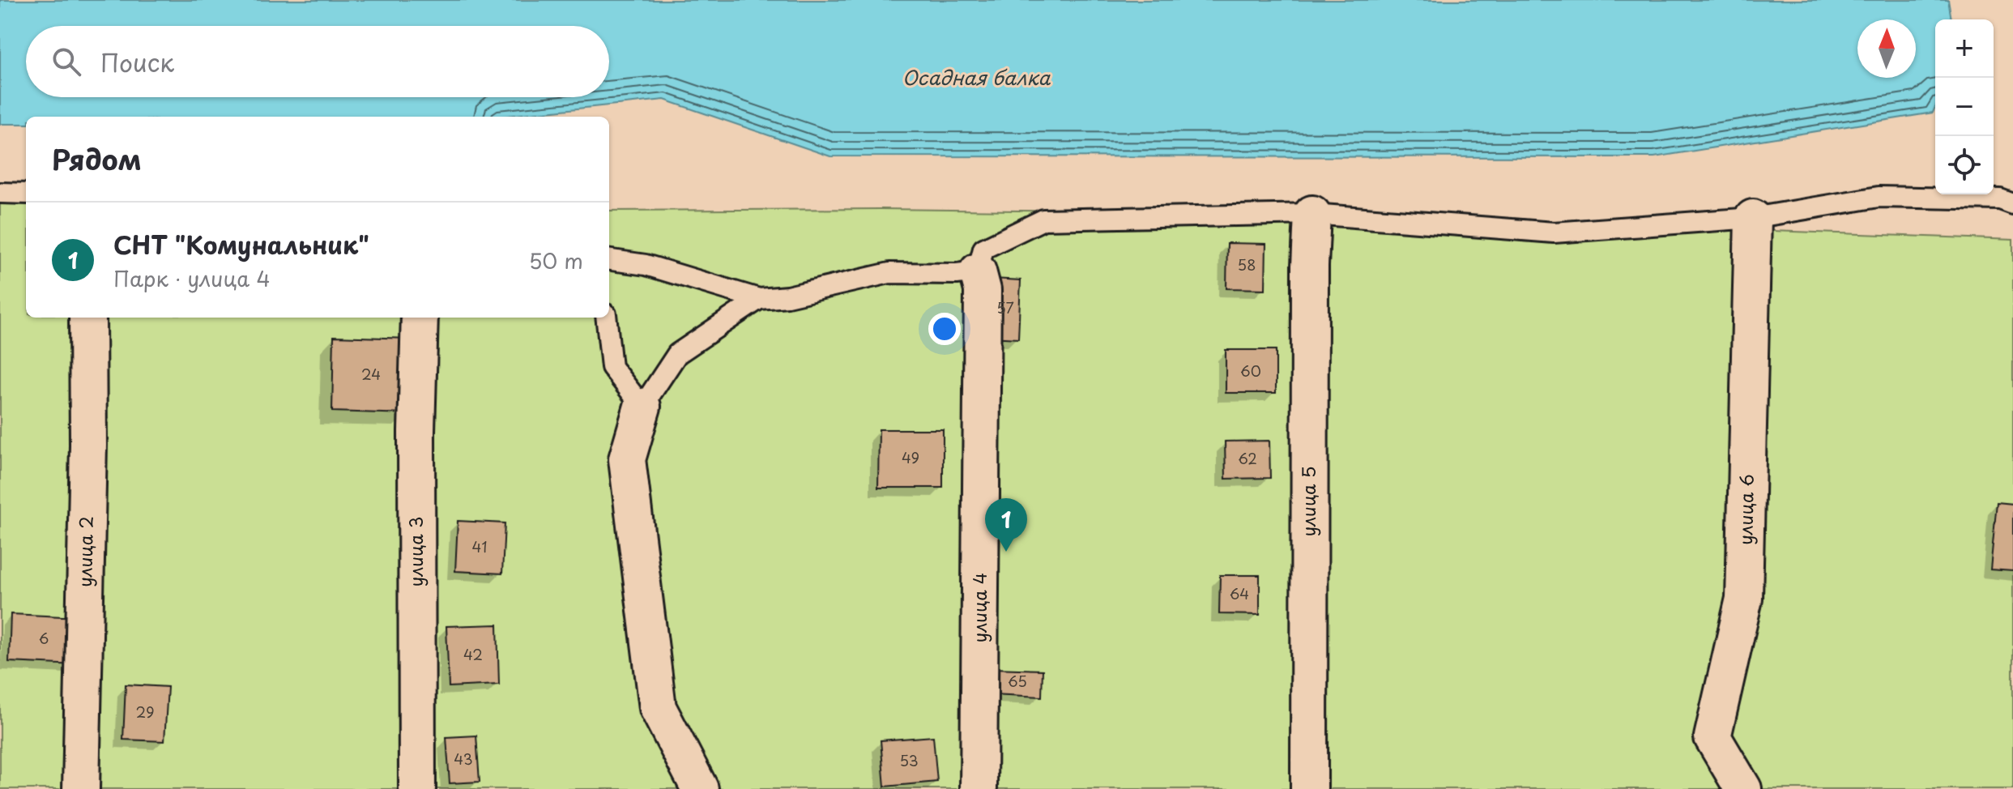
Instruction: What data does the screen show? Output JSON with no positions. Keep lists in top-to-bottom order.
{
  "streets": {
    "street": [
      "улица 5",
      "улица 6",
      "улица 2",
      "улица 3",
      "улица 4"
    ]
  },
  "water": ["Осадная балка"],
  "house_numbers": [
    "58",
    "57",
    "60",
    "24",
    "49",
    "62",
    "41",
    "64",
    "6",
    "42",
    "65",
    "29",
    "43",
    "53"
  ],
  "north": "top",
  "page": {
    "map_buttons": ["+", "−"],
    "search": "Поиск",
    "heading": "Рядом",
    "list": [
      {
        "mark": "1",
        "name": "СНТ \"Комунальник\"",
        "note": "Парк · улица 4",
        "value": "50 m"
      }
    ],
    "pins": "1"
  }
}
